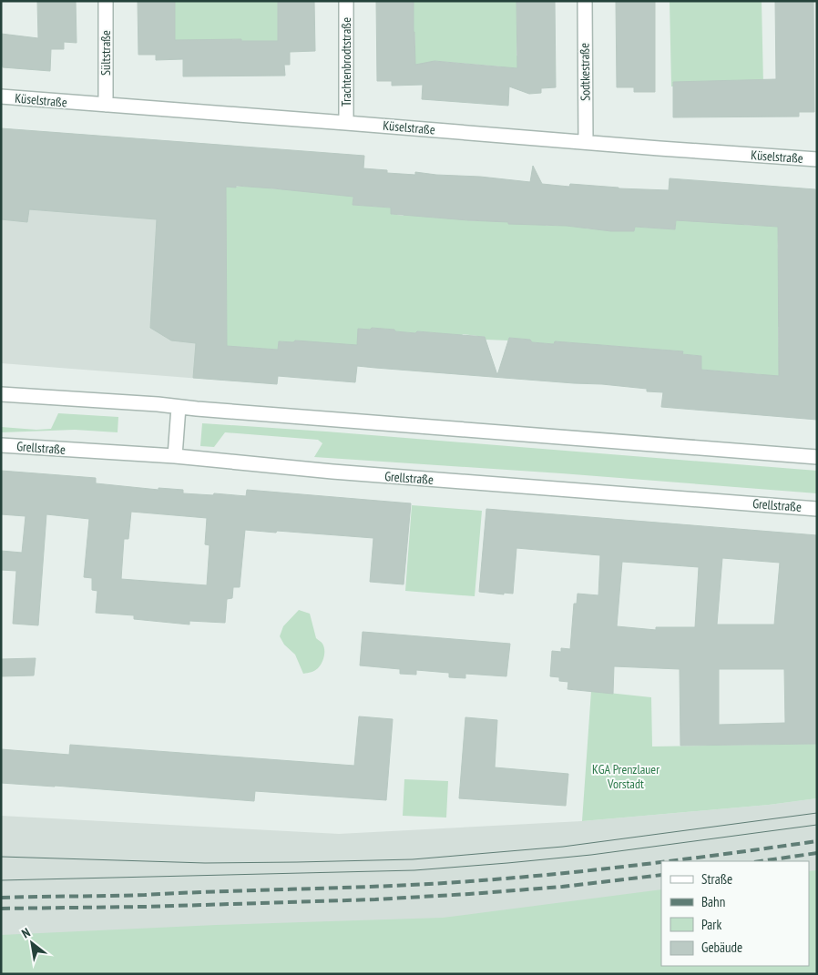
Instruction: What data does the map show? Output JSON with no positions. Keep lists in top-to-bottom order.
{
  "streets": {
    "street": [
      "Sültstraße",
      "Trachtenbrodtstraße",
      "Sodtkestraße",
      "Küselstraße",
      "Grellstraße"
    ]
  },
  "crossings": [
    ["Sültstraße", "Küselstraße"],
    ["Trachtenbrodtstraße", "Küselstraße"],
    ["Sodtkestraße", "Küselstraße"]
  ],
  "parks": ["KGA Prenzlauer Vorstadt"],
  "legend": [
    "Straße",
    "Bahn",
    "Park",
    "Gebäude"
  ],
  "north": "top left"
}
